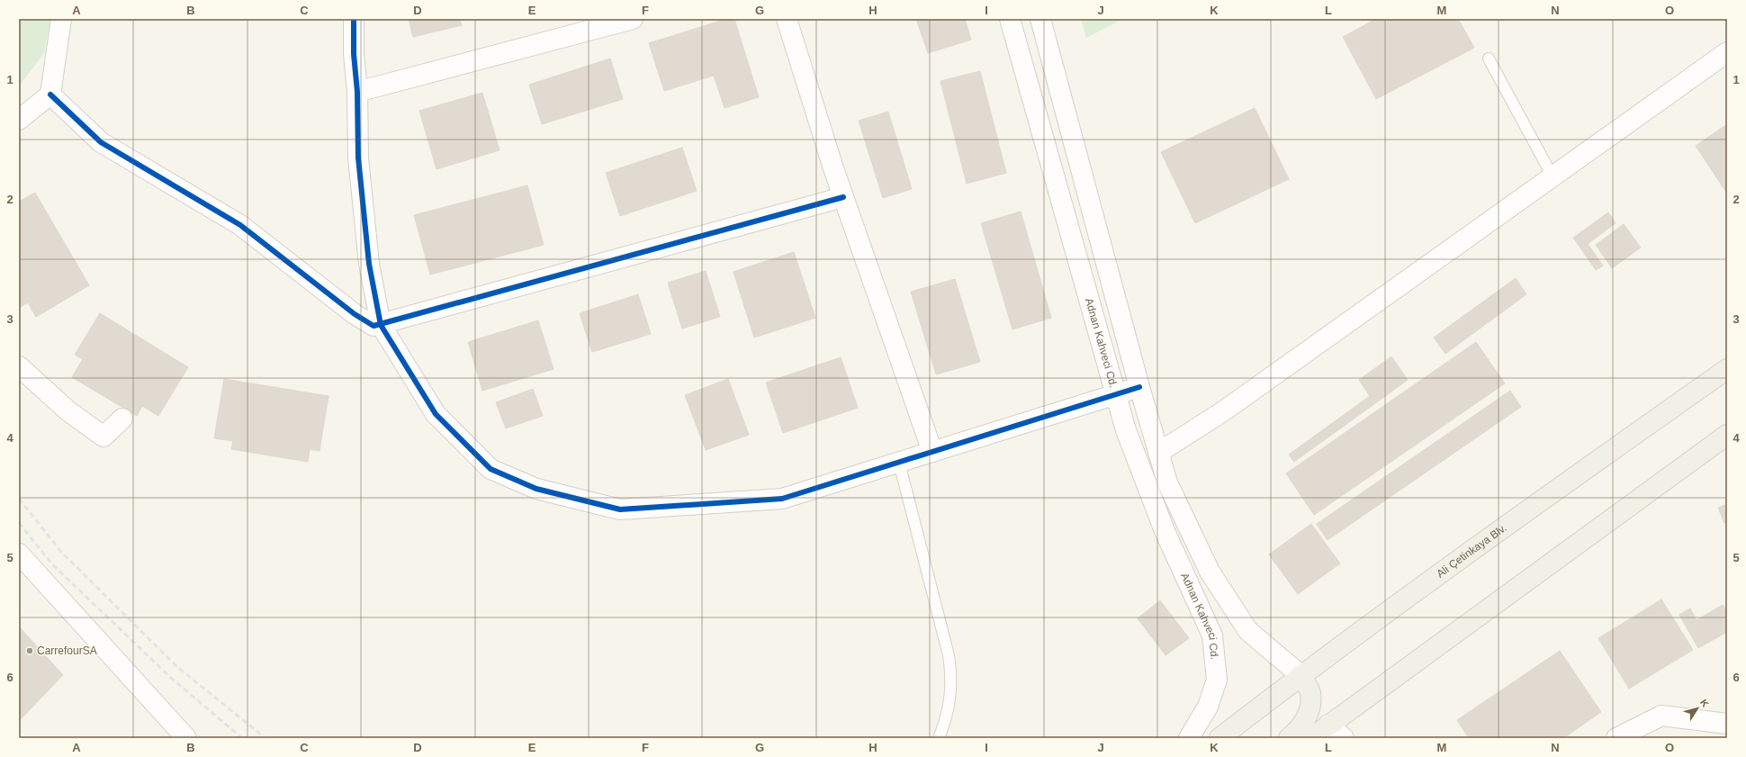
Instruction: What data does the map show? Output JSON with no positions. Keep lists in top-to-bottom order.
{
  "streets": {
    "main road": ["Ali Çetinkaya Blv."],
    "street": ["Adnan Kahveci Cd."]
  },
  "places": ["CarrefourSA"],
  "north": "top right",
  "grid": {
    "columns": [
      "A",
      "B",
      "C",
      "D",
      "E",
      "F",
      "G",
      "H",
      "I",
      "J",
      "K",
      "L",
      "M",
      "N",
      "O"
    ],
    "rows": [
      "1",
      "2",
      "3",
      "4",
      "5",
      "6"
    ]
  }
}
